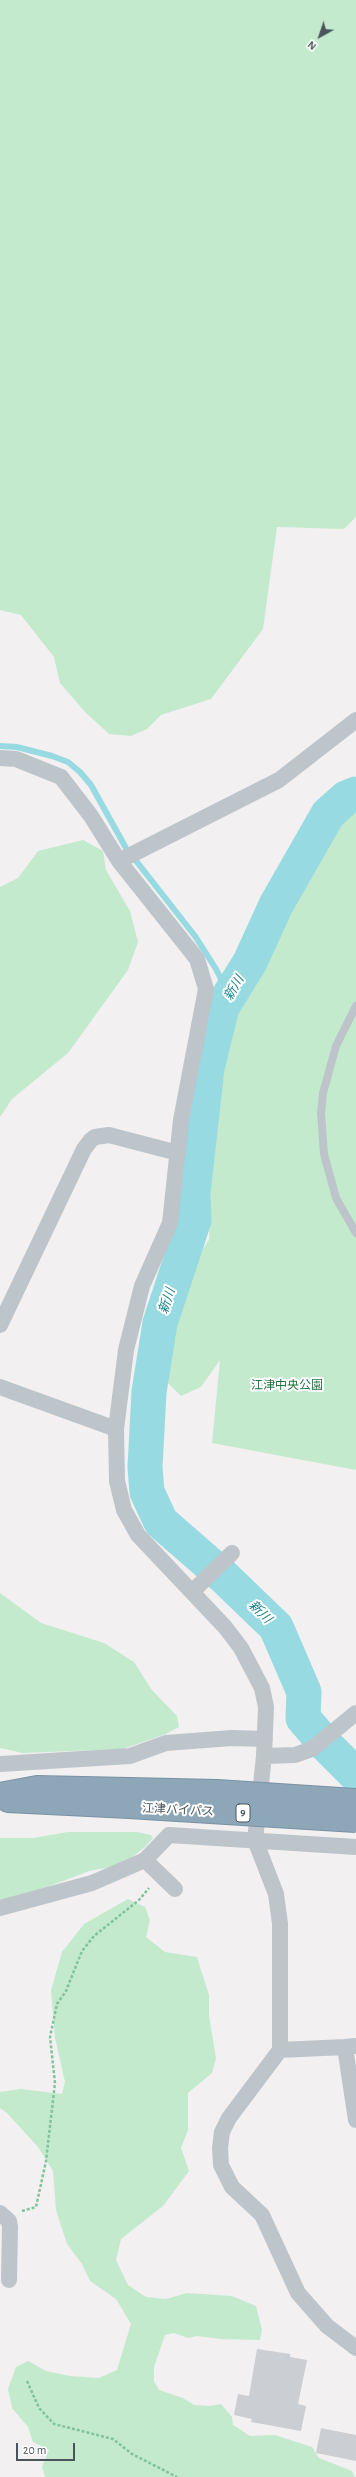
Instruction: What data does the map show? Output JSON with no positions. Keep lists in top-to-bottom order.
{
  "streets": {
    "highway": ["江津バイパス", "9"]
  },
  "water": ["新川"],
  "parks": ["江津中央公園"],
  "scale_bar": "20 m",
  "north": "bottom left"
}
